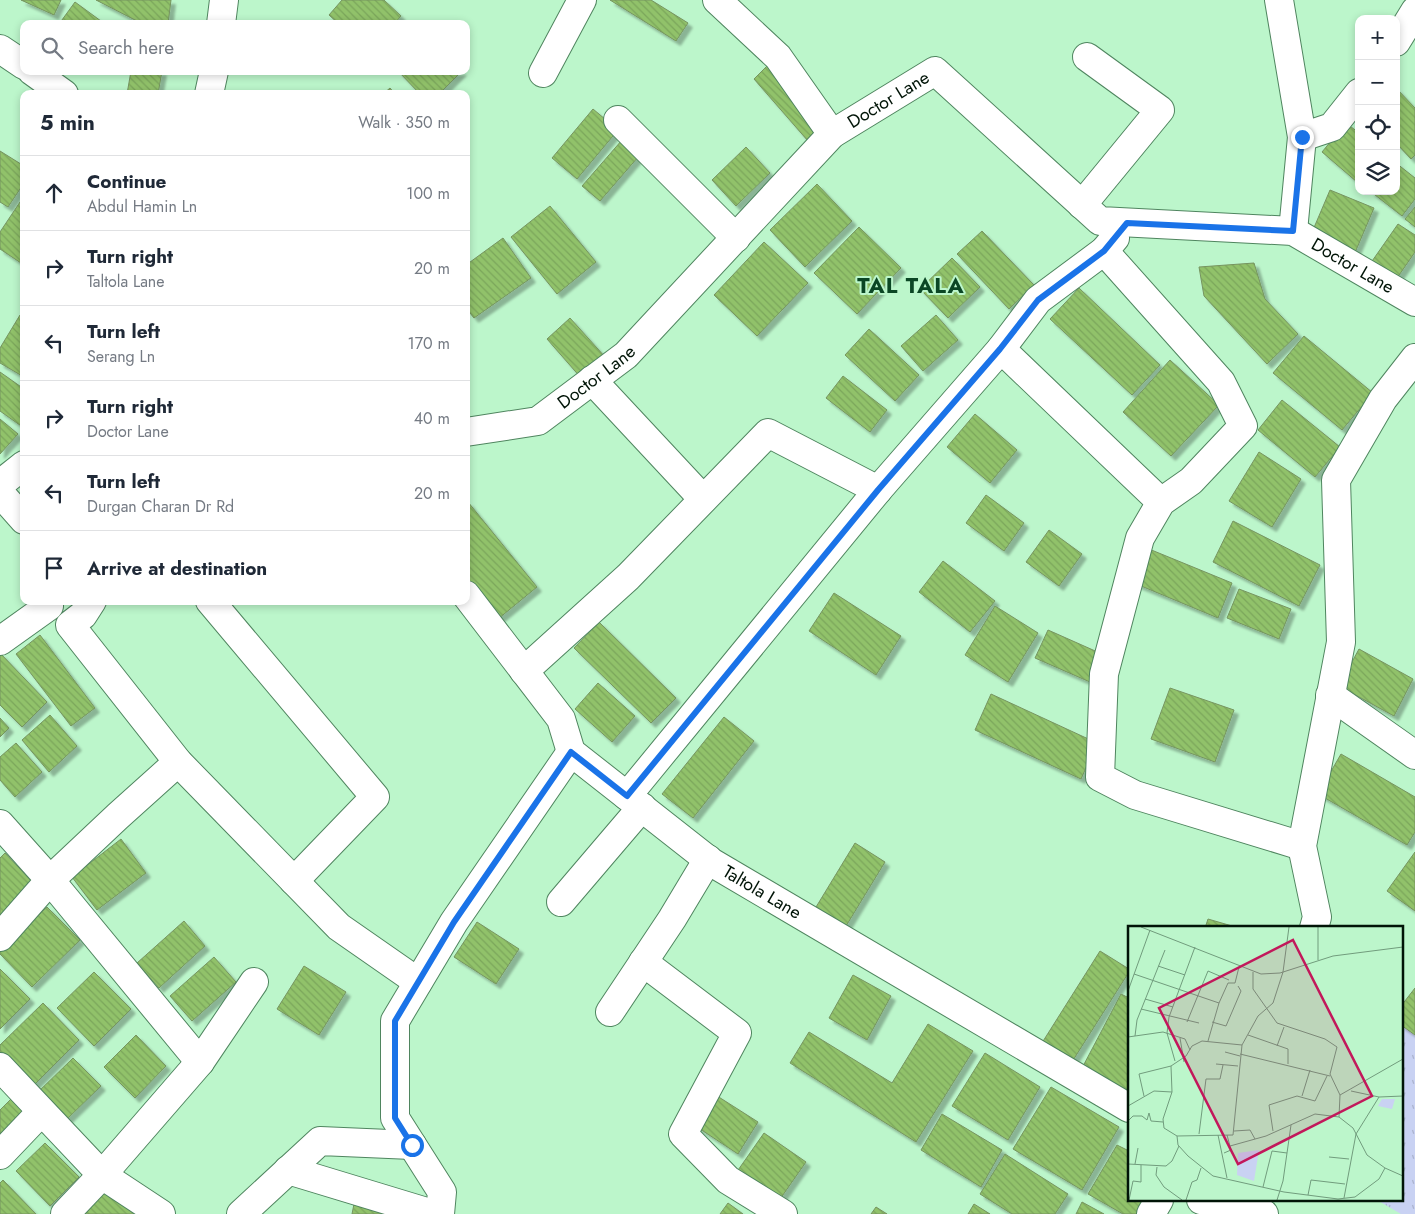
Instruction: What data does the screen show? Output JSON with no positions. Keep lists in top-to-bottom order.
{
  "streets": {
    "street": ["Doctor Lane", "Taltola Lane"]
  },
  "districts": ["TAL TALA"],
  "page": {
    "map_buttons": ["+", "−"],
    "search": "Search here",
    "heading": ["5 min", "Walk · 350 m"],
    "list": [
      ["Continue", "Abdul Hamin Ln", "100 m"],
      ["Turn right", "Taltola Lane", "20 m"],
      ["Turn left", "Serang Ln", "170 m"],
      ["Turn right", "Doctor Lane", "40 m"],
      ["Turn left", "Durgan Charan Dr Rd", "20 m"],
      "Arrive at destination"
    ]
  }
}
